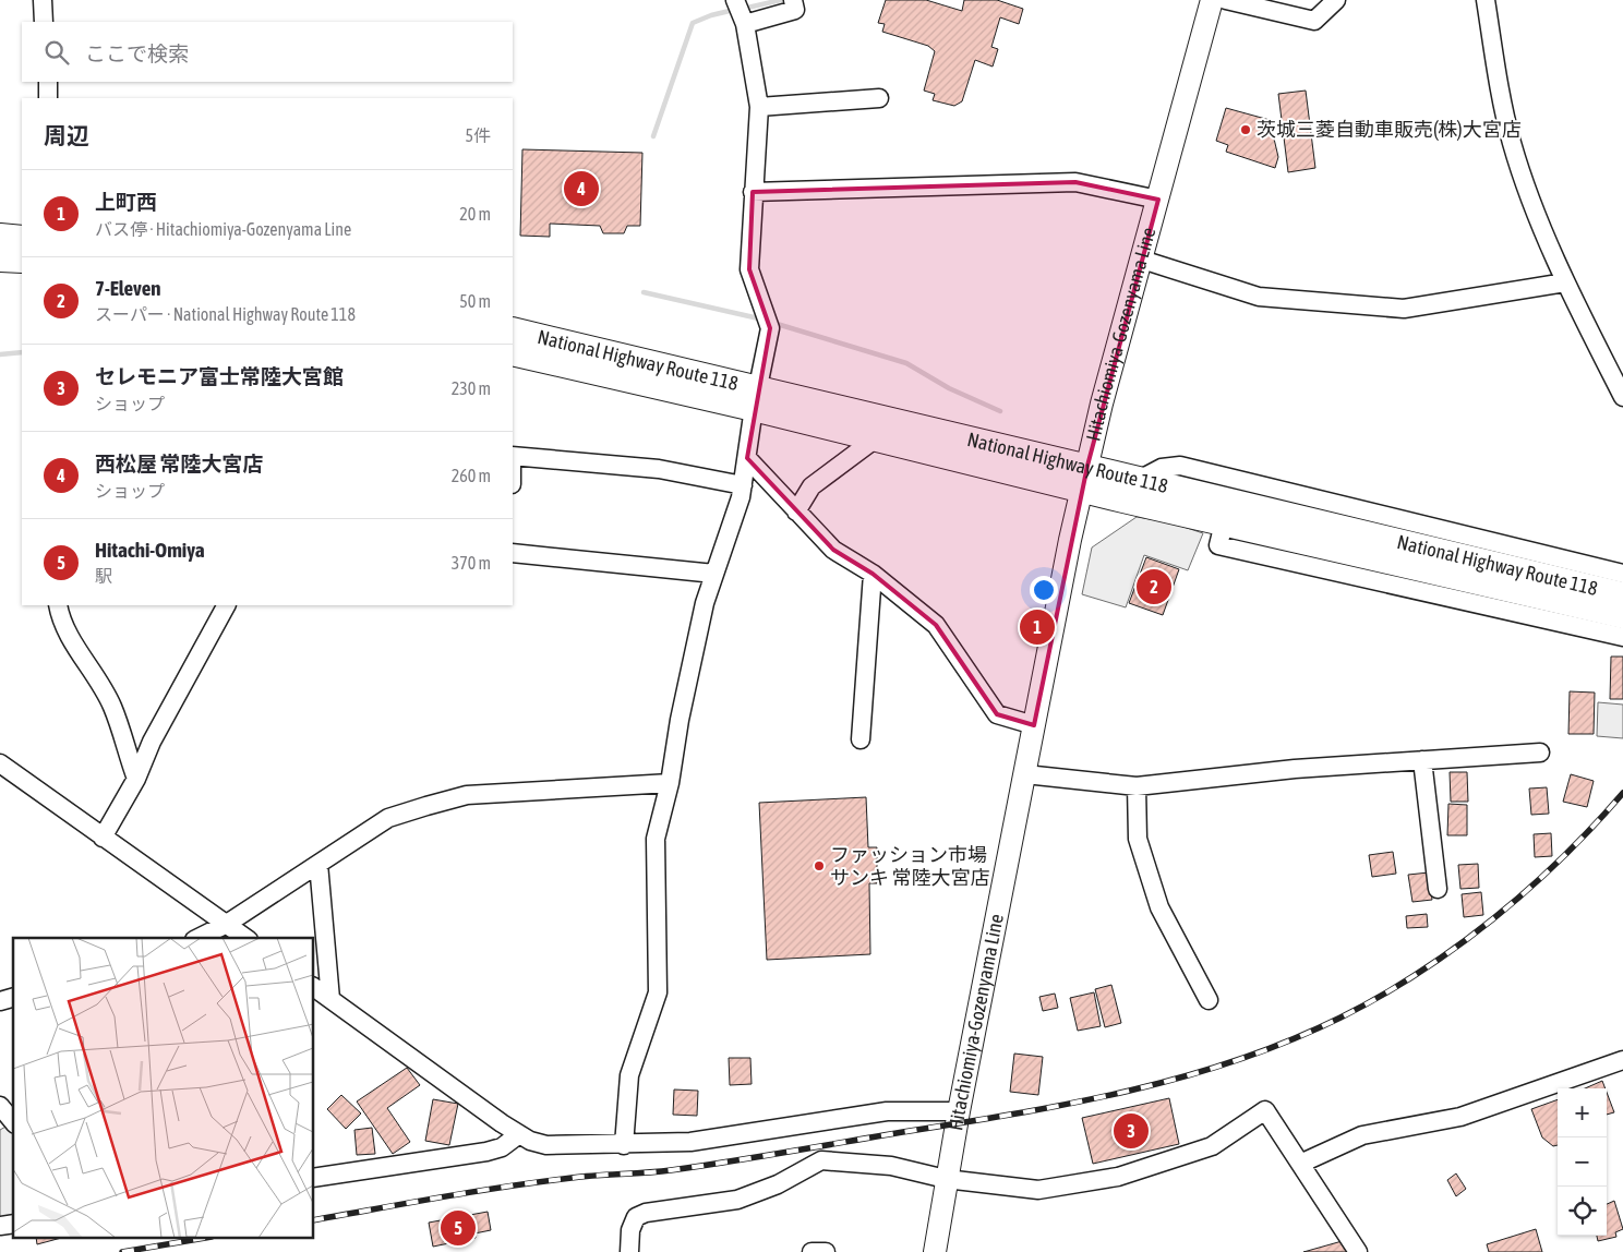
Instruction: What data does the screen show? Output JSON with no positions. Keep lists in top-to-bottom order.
{
  "streets": {
    "highway": ["National Highway Route 118"],
    "main road": ["Hitachiomiya-Gozenyama Line"]
  },
  "crossings": [
    ["Hitachiomiya-Gozenyama Line", "National Highway Route 118"]
  ],
  "places": ["茨城三菱自動車販売(株)大宮店", "ファッション市場 サンキ 常陸大宮店"],
  "page": {
    "search": "ここで検索",
    "heading": ["周辺", "5件"],
    "pins": [
      "4",
      "2",
      "1",
      "3",
      "5"
    ],
    "list": [
      {
        "mark": "1",
        "name": "上町西",
        "note": "バス停 · Hitachiomiya-Gozenyama Line",
        "value": "20 m"
      },
      {
        "mark": "2",
        "name": "7-Eleven",
        "note": "スーパー · National Highway Route 118",
        "value": "50 m"
      },
      {
        "mark": "3",
        "name": "セレモニア富士常陸大宮館",
        "note": "ショップ",
        "value": "230 m"
      },
      {
        "mark": "4",
        "name": "西松屋 常陸大宮店",
        "note": "ショップ",
        "value": "260 m"
      },
      {
        "mark": "5",
        "name": "Hitachi-Omiya",
        "note": "駅",
        "value": "370 m"
      }
    ],
    "map_buttons": ["+", "−"]
  }
}
